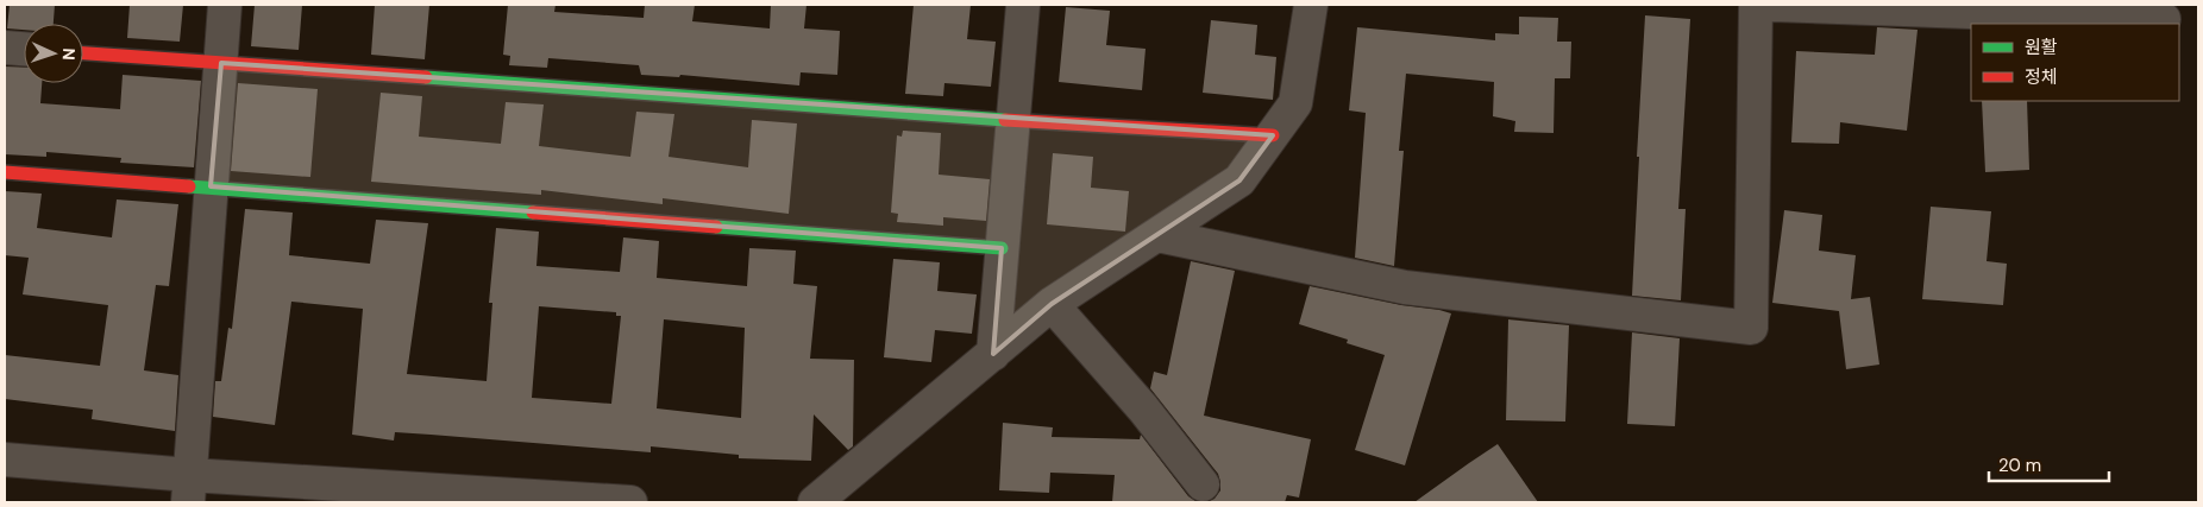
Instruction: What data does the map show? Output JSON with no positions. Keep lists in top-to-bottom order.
{
  "legend": ["원활", "정체"],
  "scale_bar": "20 m",
  "north": "right"
}
